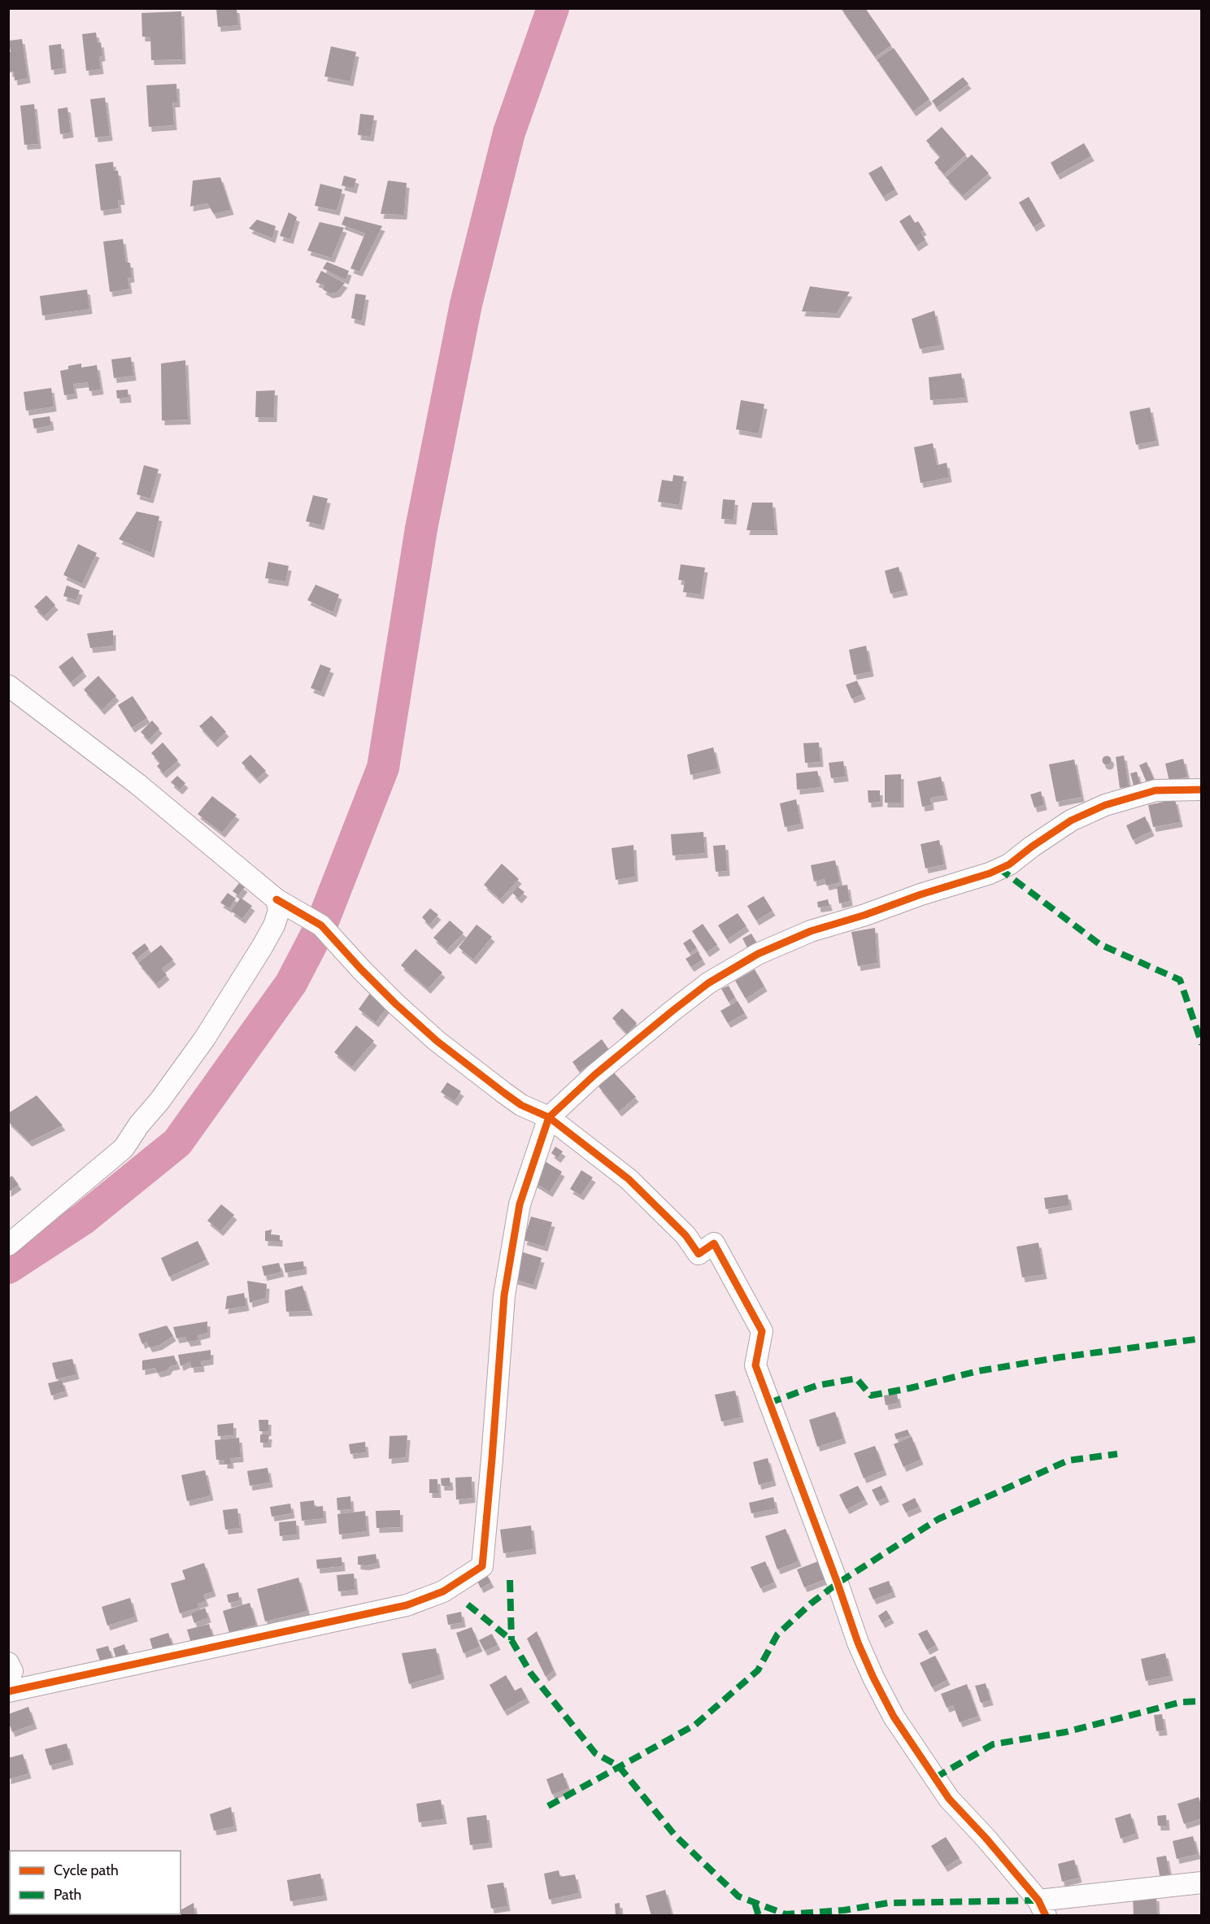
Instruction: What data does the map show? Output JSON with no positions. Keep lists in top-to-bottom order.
{
  "legend": ["Cycle path", "Path"]
}
